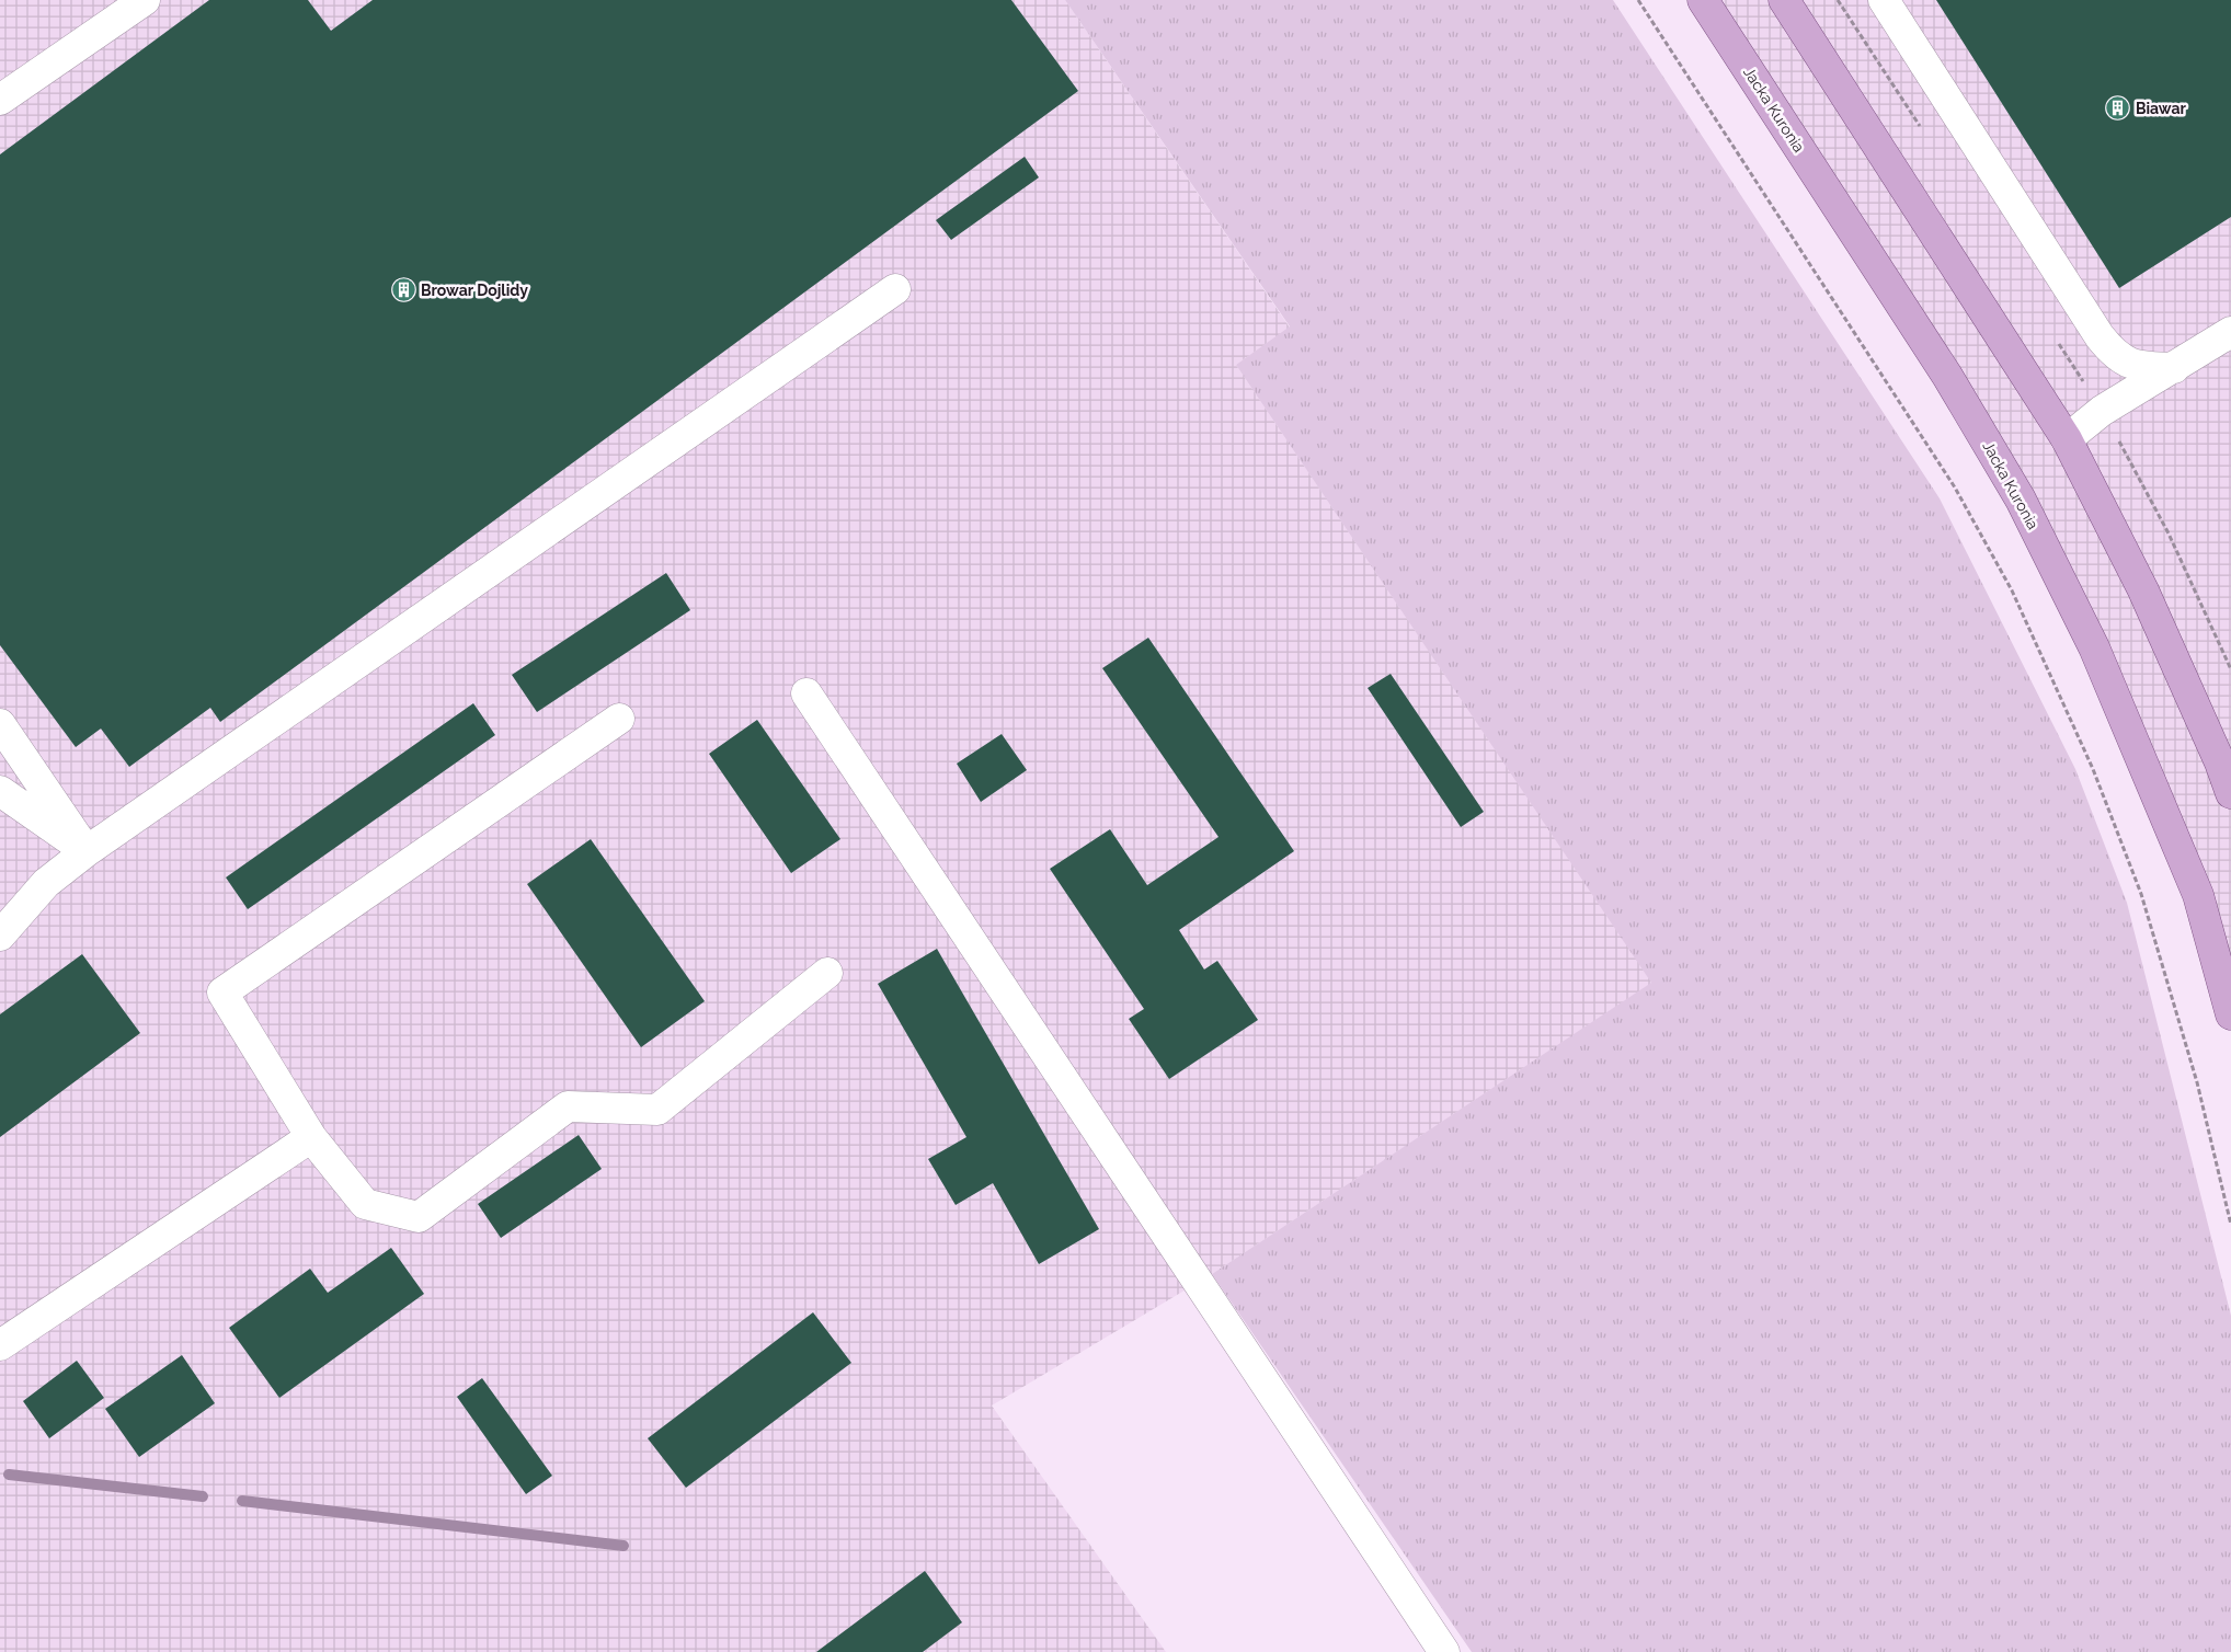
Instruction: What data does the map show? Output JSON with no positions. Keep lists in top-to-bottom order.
{
  "streets": {
    "main road": ["Jacka Kuronia"]
  },
  "places": {
    "building": ["Biawar", "Browar Dojlidy"]
  }
}
